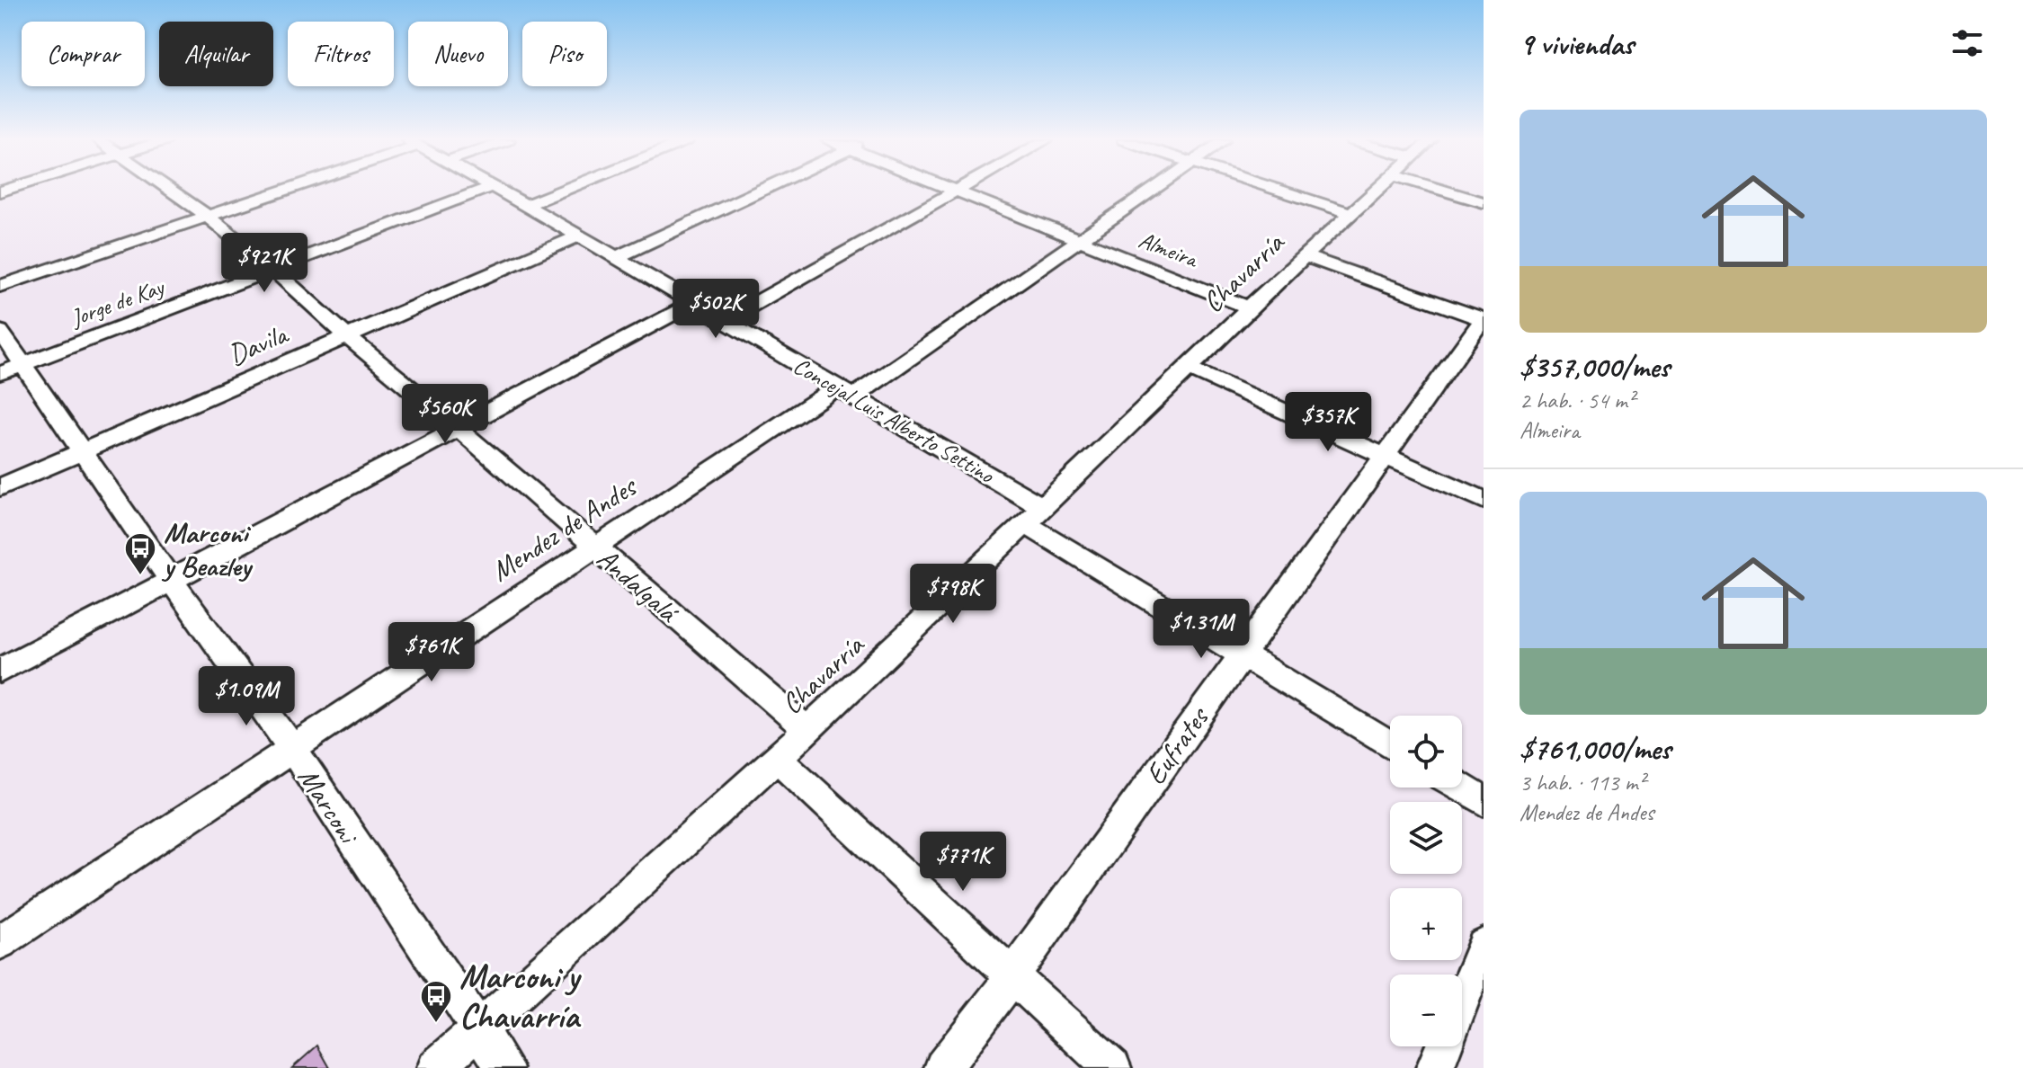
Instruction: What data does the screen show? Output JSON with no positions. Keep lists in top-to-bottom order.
{
  "streets": {
    "street": [
      "Almeira",
      "Chavarría",
      "Jorge de Kay",
      "Davila",
      "Concejal Luis Alberto Settino",
      "Mendez de Andes",
      "Andalgalá",
      "Eufrates",
      "Marconi"
    ]
  },
  "crossings": [
    ["Almeira", "Chavarría"],
    ["Almeira", "Mendez de Andes"],
    ["Chavarría", "Concejal Luis Alberto Settino"],
    ["Chavarría", "Andalgalá"],
    ["Chavarría", "Marconi"],
    ["Jorge de Kay", "Andalgalá"],
    ["Jorge de Kay", "Marconi"],
    ["Davila", "Concejal Luis Alberto Settino"],
    ["Davila", "Andalgalá"],
    ["Davila", "Marconi"],
    ["Concejal Luis Alberto Settino", "Mendez de Andes"],
    ["Concejal Luis Alberto Settino", "Eufrates"],
    ["Mendez de Andes", "Andalgalá"],
    ["Mendez de Andes", "Marconi"]
  ],
  "places": {
    "bus stop": ["Marconi y Beazley", "Marconi y Chavarría"]
  },
  "page": {
    "heading": "9 viviendas",
    "chip": [
      "Comprar",
      "Alquilar",
      "Filtros",
      "Nuevo",
      "Piso"
    ],
    "list": [
      {
        "name": "$357,000/mes",
        "note": "2 hab. · 54 m² · Almeira"
      },
      {
        "name": "$761,000/mes",
        "note": "3 hab. · 113 m² · Mendez de Andes"
      }
    ],
    "price": [
      "$921K",
      "$502K",
      "$560K",
      "$357K",
      "$798K",
      "$1.31M",
      "$761K",
      "$1.09M",
      "$771K"
    ],
    "map_buttons": ["+", "−"]
  }
}
